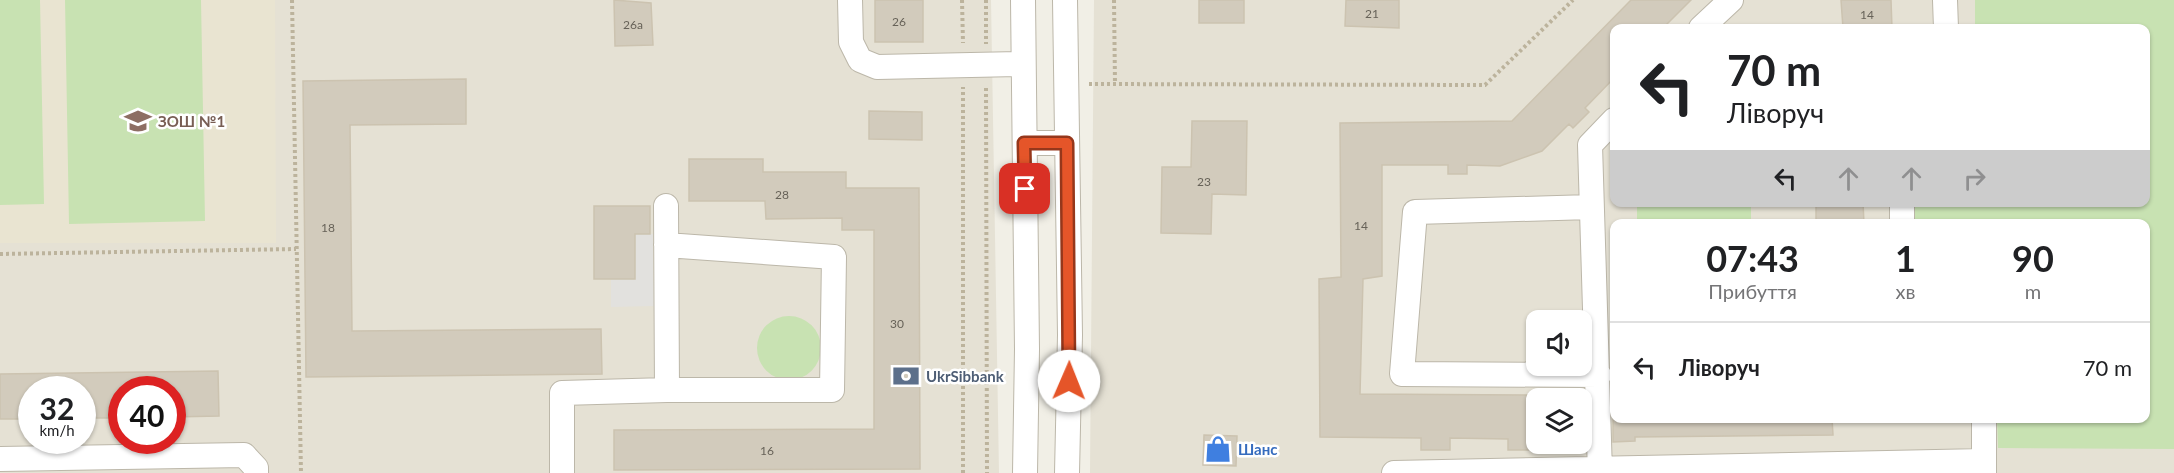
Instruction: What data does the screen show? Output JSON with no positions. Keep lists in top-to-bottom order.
{
  "places": {
    "school or university": ["ЗОШ №1"],
    "bank": ["UkrSibbank"],
    "shop": ["Шанс"]
  },
  "house_numbers": [
    "21",
    "14",
    "26",
    "26а",
    "23",
    "28",
    "14",
    "18",
    "30",
    "16"
  ],
  "page": {
    "turn": ["70 m", "Ліворуч"],
    "eta": [
      "07:43",
      "Прибуття",
      "1",
      "хв",
      "90",
      "m"
    ],
    "list": [
      {
        "name": "Ліворуч",
        "value": "70 m"
      }
    ],
    "speed": "32 km/h",
    "limit": "40"
  }
}
